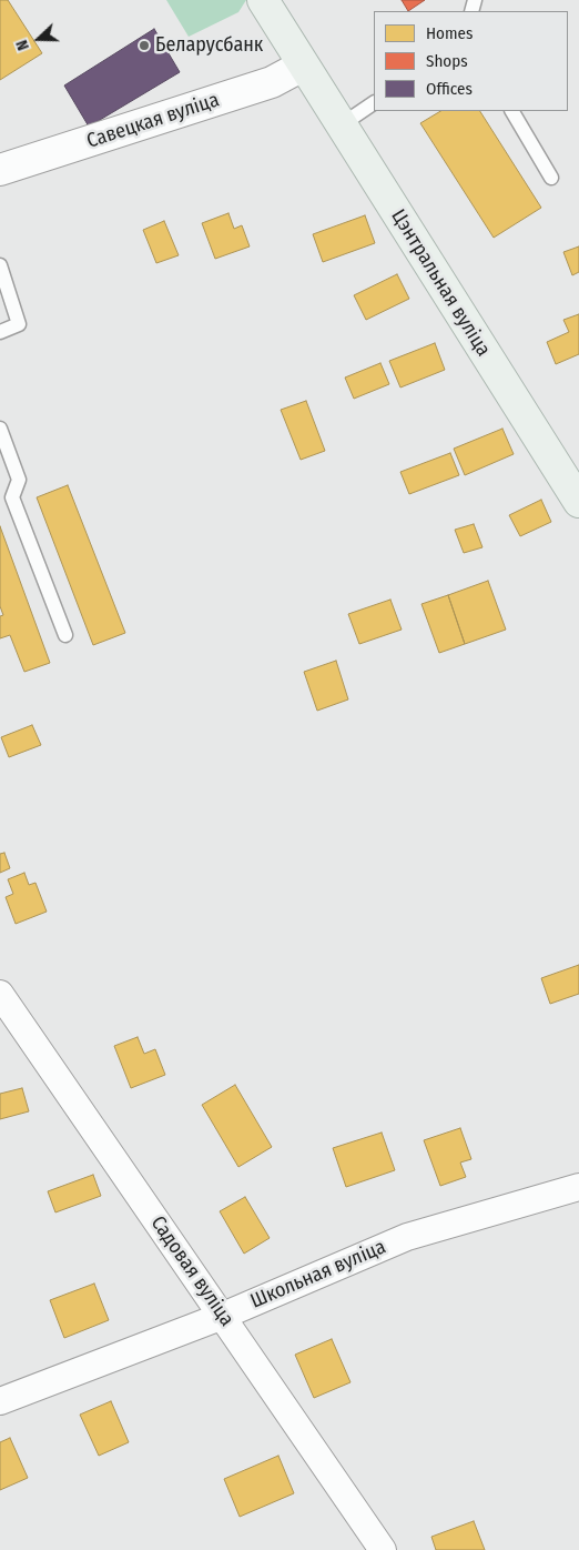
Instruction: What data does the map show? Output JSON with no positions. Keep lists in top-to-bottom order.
{
  "streets": {
    "main road": ["Цэнтральная вуліца"],
    "street": ["Савецкая вуліца", "Садовая вуліца", "Школьная вуліца"]
  },
  "crossings": [
    ["Савецкая вуліца", "Цэнтральная вуліца"],
    ["Садовая вуліца", "Школьная вуліца"]
  ],
  "places": ["Беларусбанк"],
  "legend": ["Homes", "Shops", "Offices"],
  "north": "left"
}
